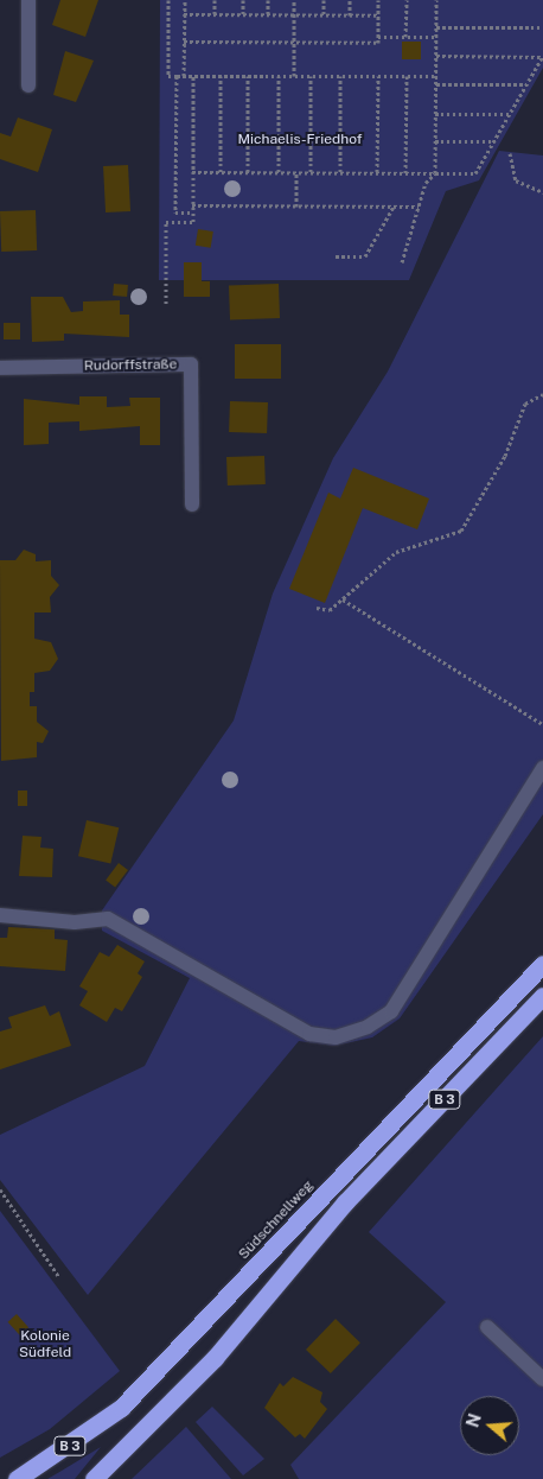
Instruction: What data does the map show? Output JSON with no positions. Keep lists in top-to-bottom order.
{
  "streets": {
    "highway": ["B 3", "Südschnellweg"],
    "street": ["Rudorffstraße"]
  },
  "parks": ["Michaelis-Friedhof", "Kolonie Südfeld"],
  "north": "left"
}
